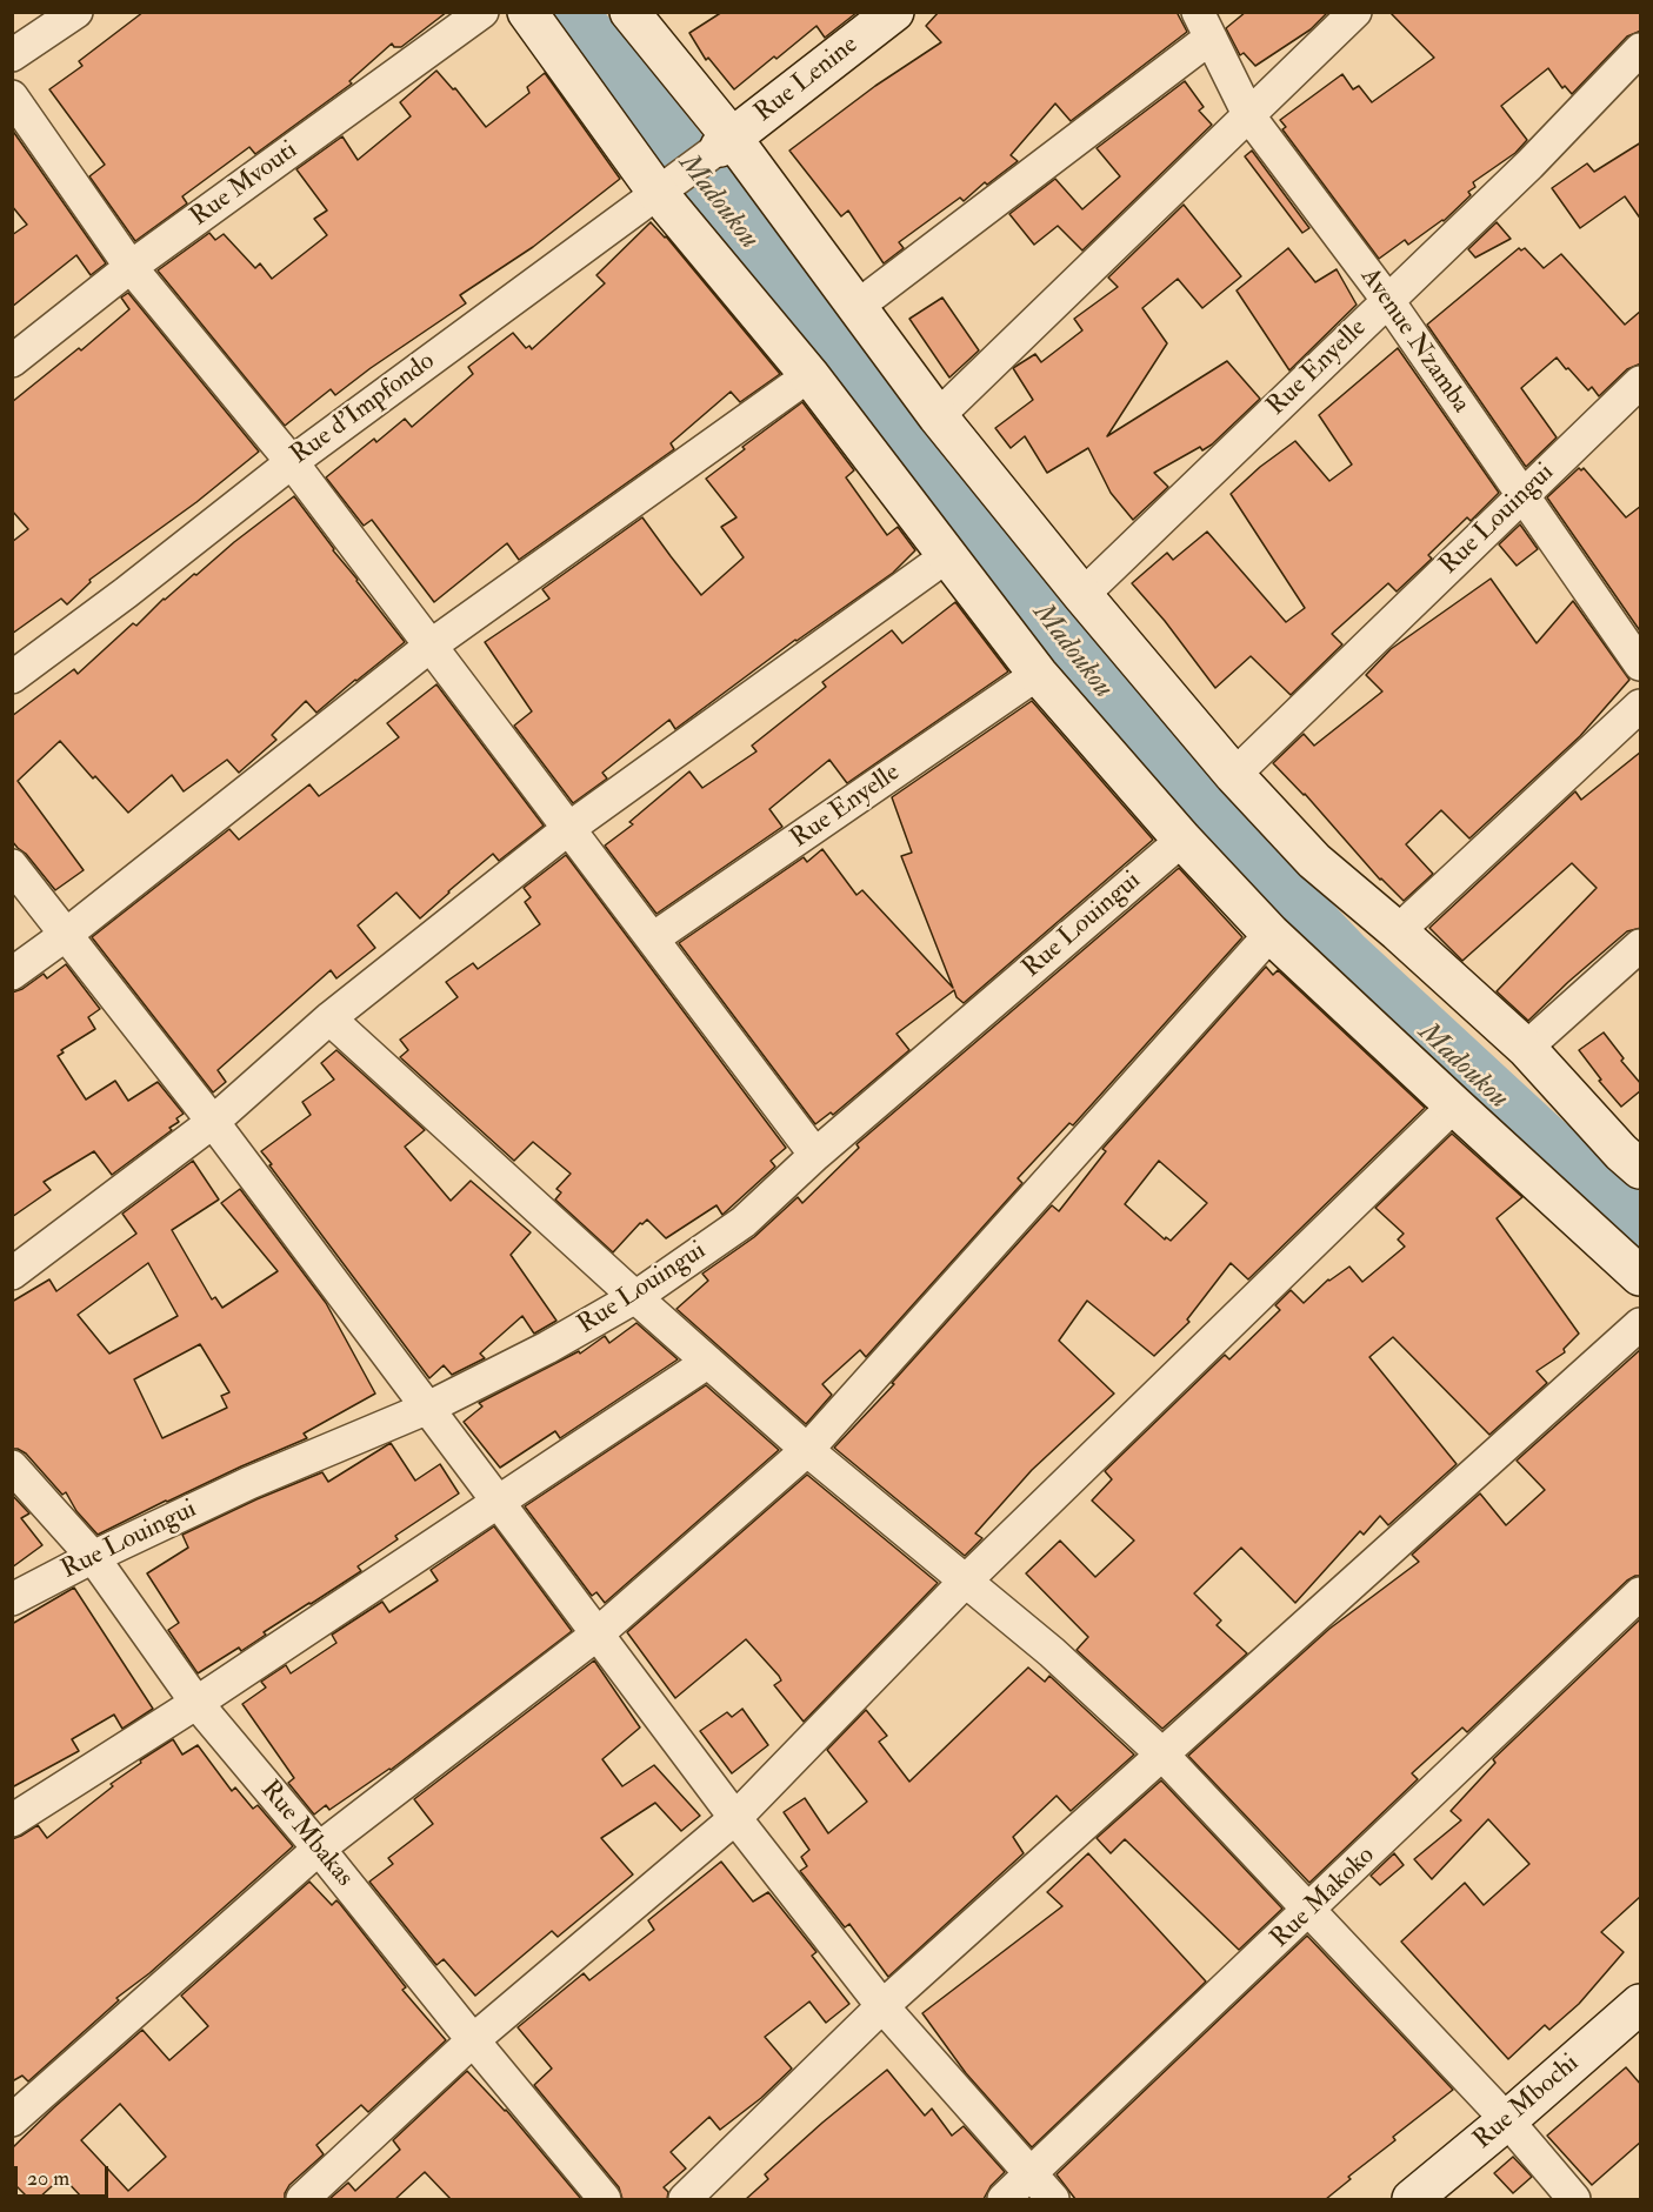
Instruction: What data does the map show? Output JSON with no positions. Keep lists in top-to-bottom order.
{
  "streets": {
    "main road": ["Rue Lenine", "Rue Mbochi"],
    "street": [
      "Rue Mvouti",
      "Avenue Nzamba",
      "Rue Enyelle",
      "Rue d'Impfondo",
      "Rue Louingui",
      "Rue Mbakas",
      "Rue Makoko"
    ]
  },
  "crossings": [
    ["Rue Lenine", "Rue d'Impfondo"],
    ["Avenue Nzamba", "Rue Enyelle"],
    ["Avenue Nzamba", "Rue Louingui"],
    ["Rue Louingui", "Rue Mbakas"]
  ],
  "water": ["Madoukou"],
  "scale_bar": "20 m"
}
